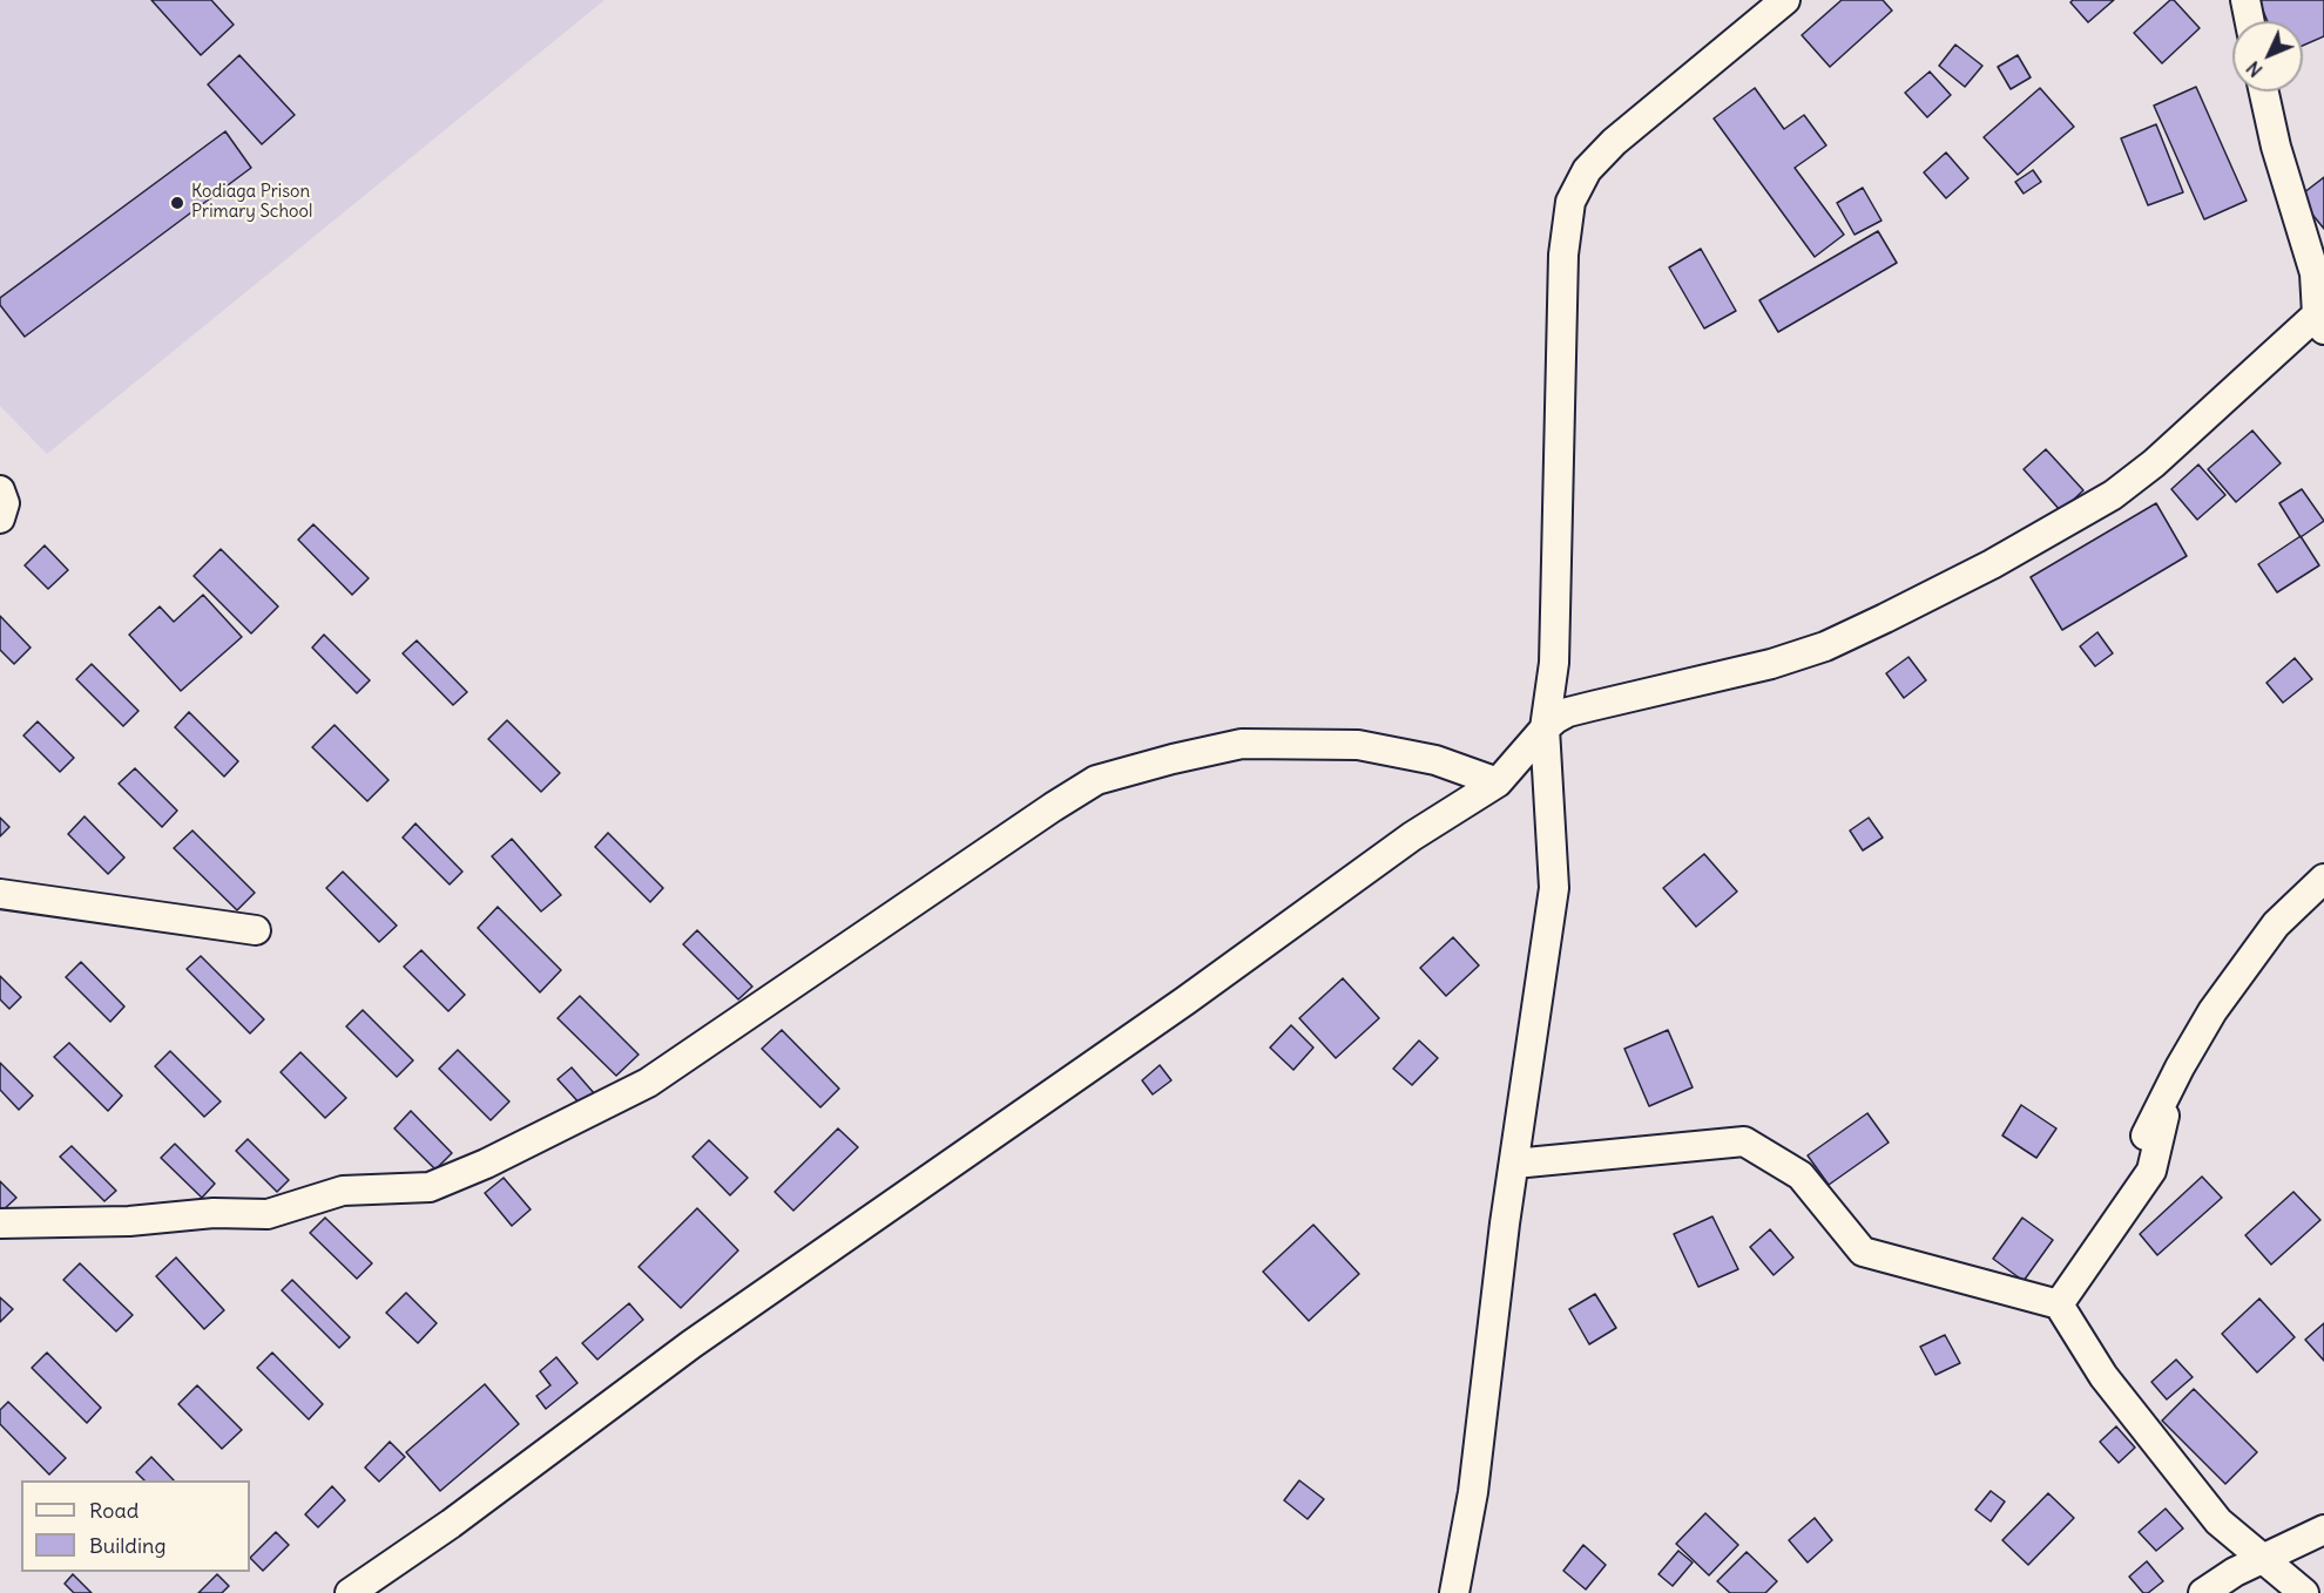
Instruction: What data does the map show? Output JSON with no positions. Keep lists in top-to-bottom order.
{
  "places": ["Kodiaga Prison Primary School"],
  "legend": ["Road", "Building"],
  "north": "bottom left"
}
